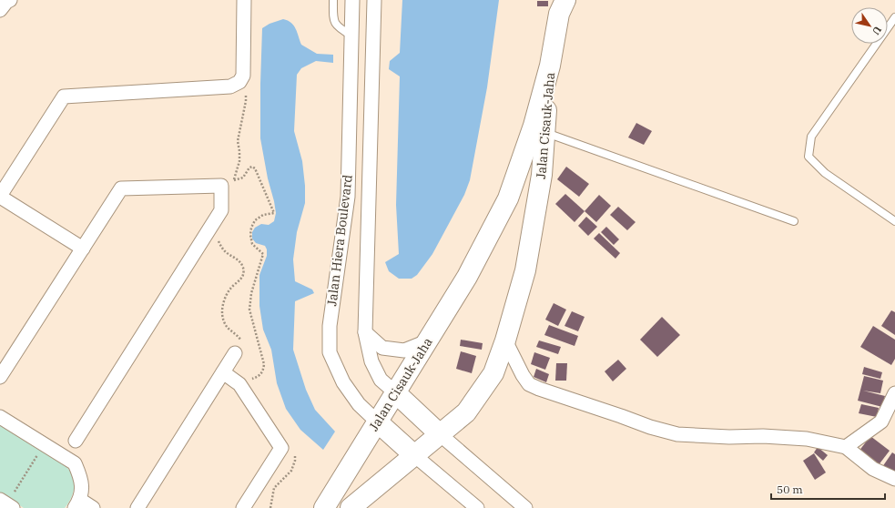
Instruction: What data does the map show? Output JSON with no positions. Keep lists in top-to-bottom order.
{
  "streets": {
    "main road": ["Jalan Cisauk-Jaha"],
    "street": ["Jalan Hiera Boulevard"]
  },
  "crossings": [
    ["Jalan Cisauk-Jaha", "Jalan Hiera Boulevard"]
  ],
  "scale_bar": "50 m",
  "north": "bottom right"
}
